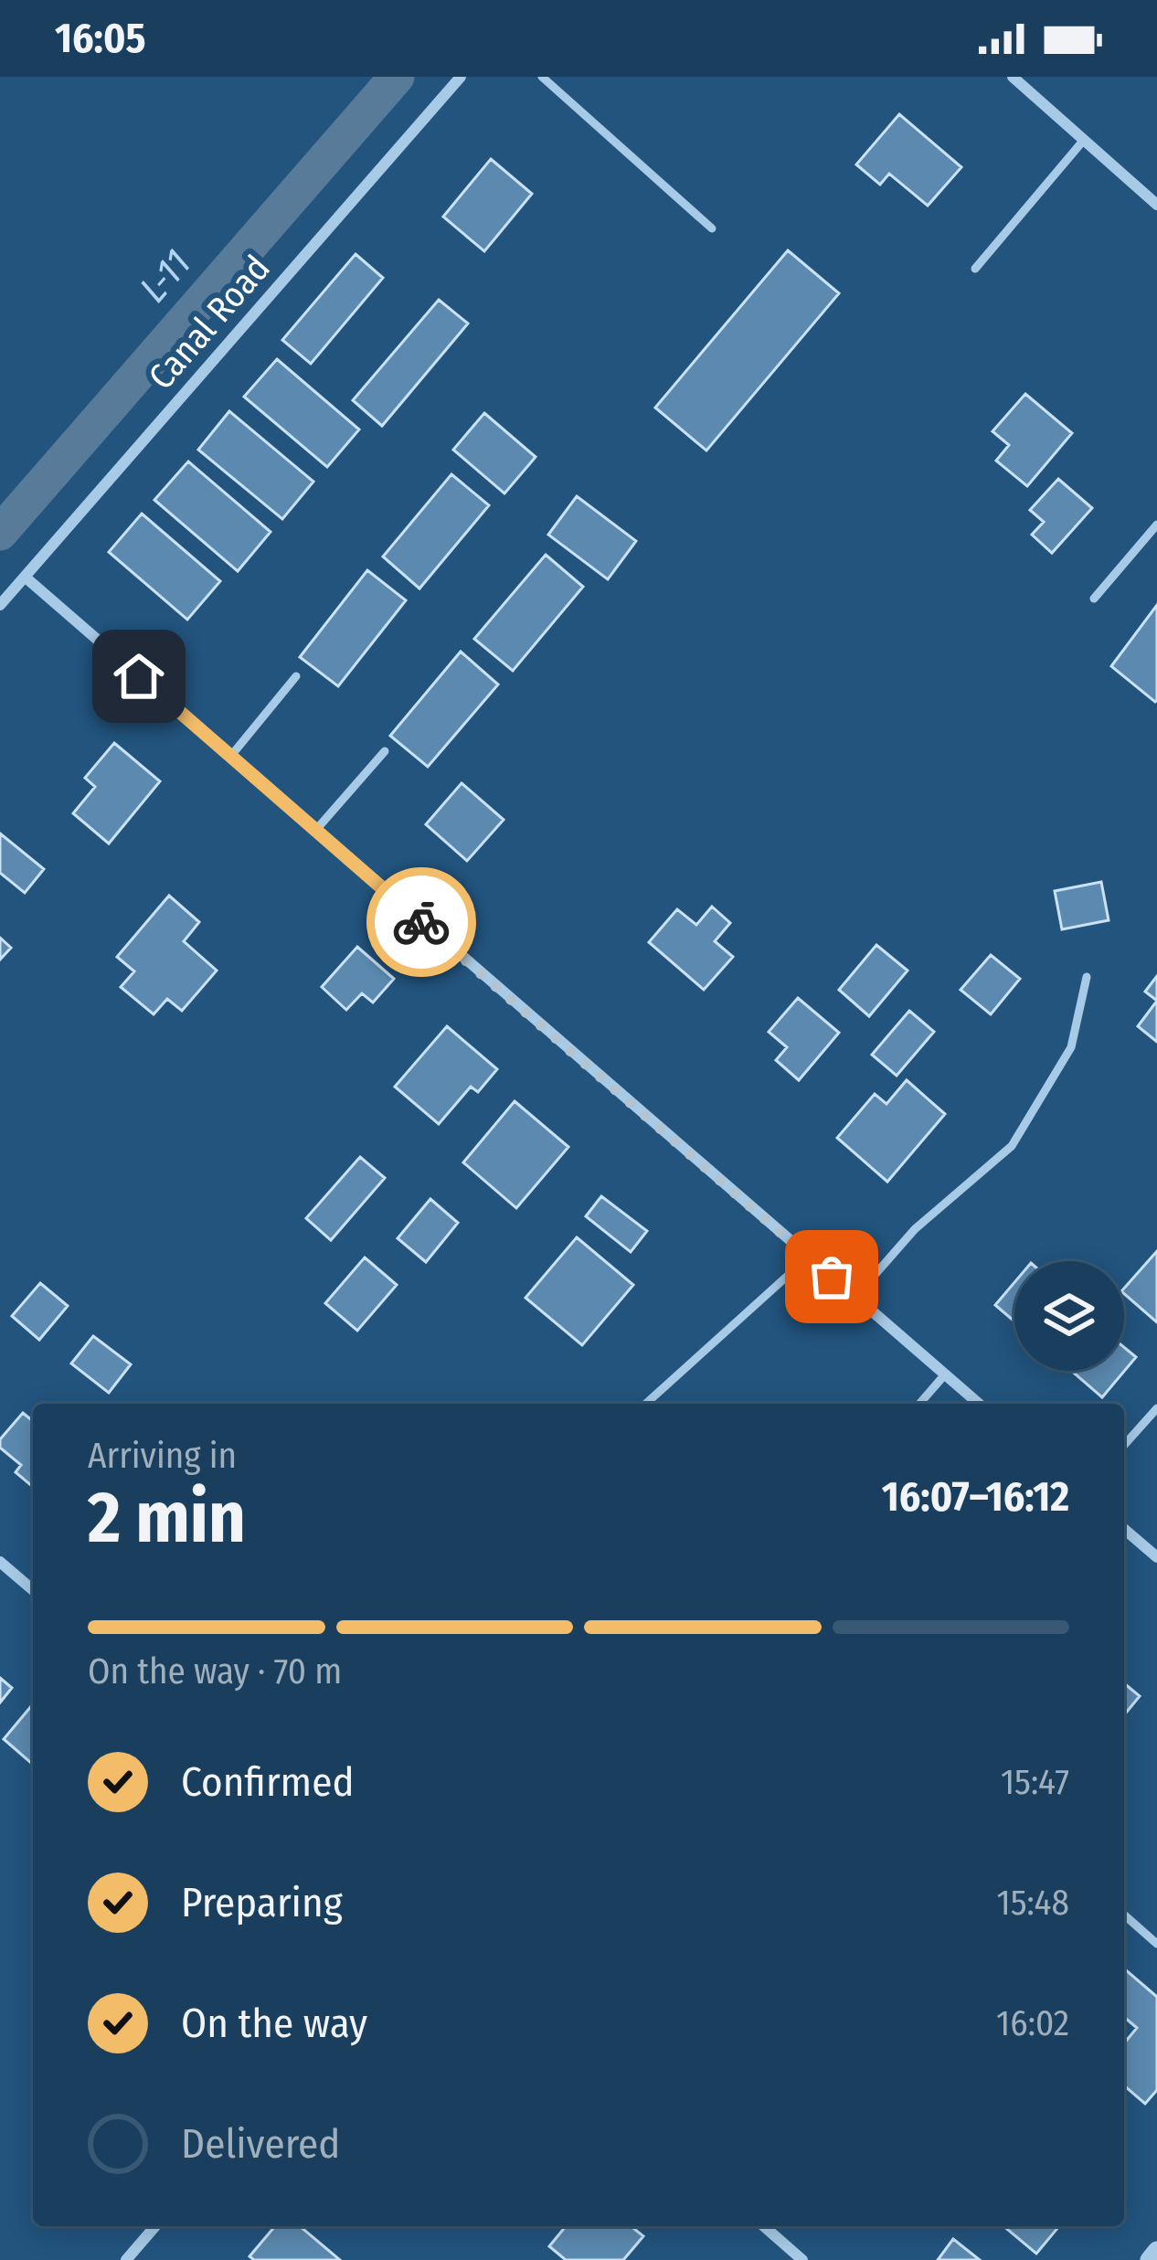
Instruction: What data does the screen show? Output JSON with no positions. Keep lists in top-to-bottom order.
{
  "streets": {
    "street": ["Canal Road"]
  },
  "water": ["L-11"],
  "page": {
    "status": "16:05",
    "heading": ["2 min", "Arriving in", "16:07–16:12"],
    "bar": "On the way · 70 m",
    "list": [
      ["Confirmed", "15:47"],
      ["Preparing", "15:48"],
      ["On the way", "16:02"],
      "Delivered"
    ]
  }
}
